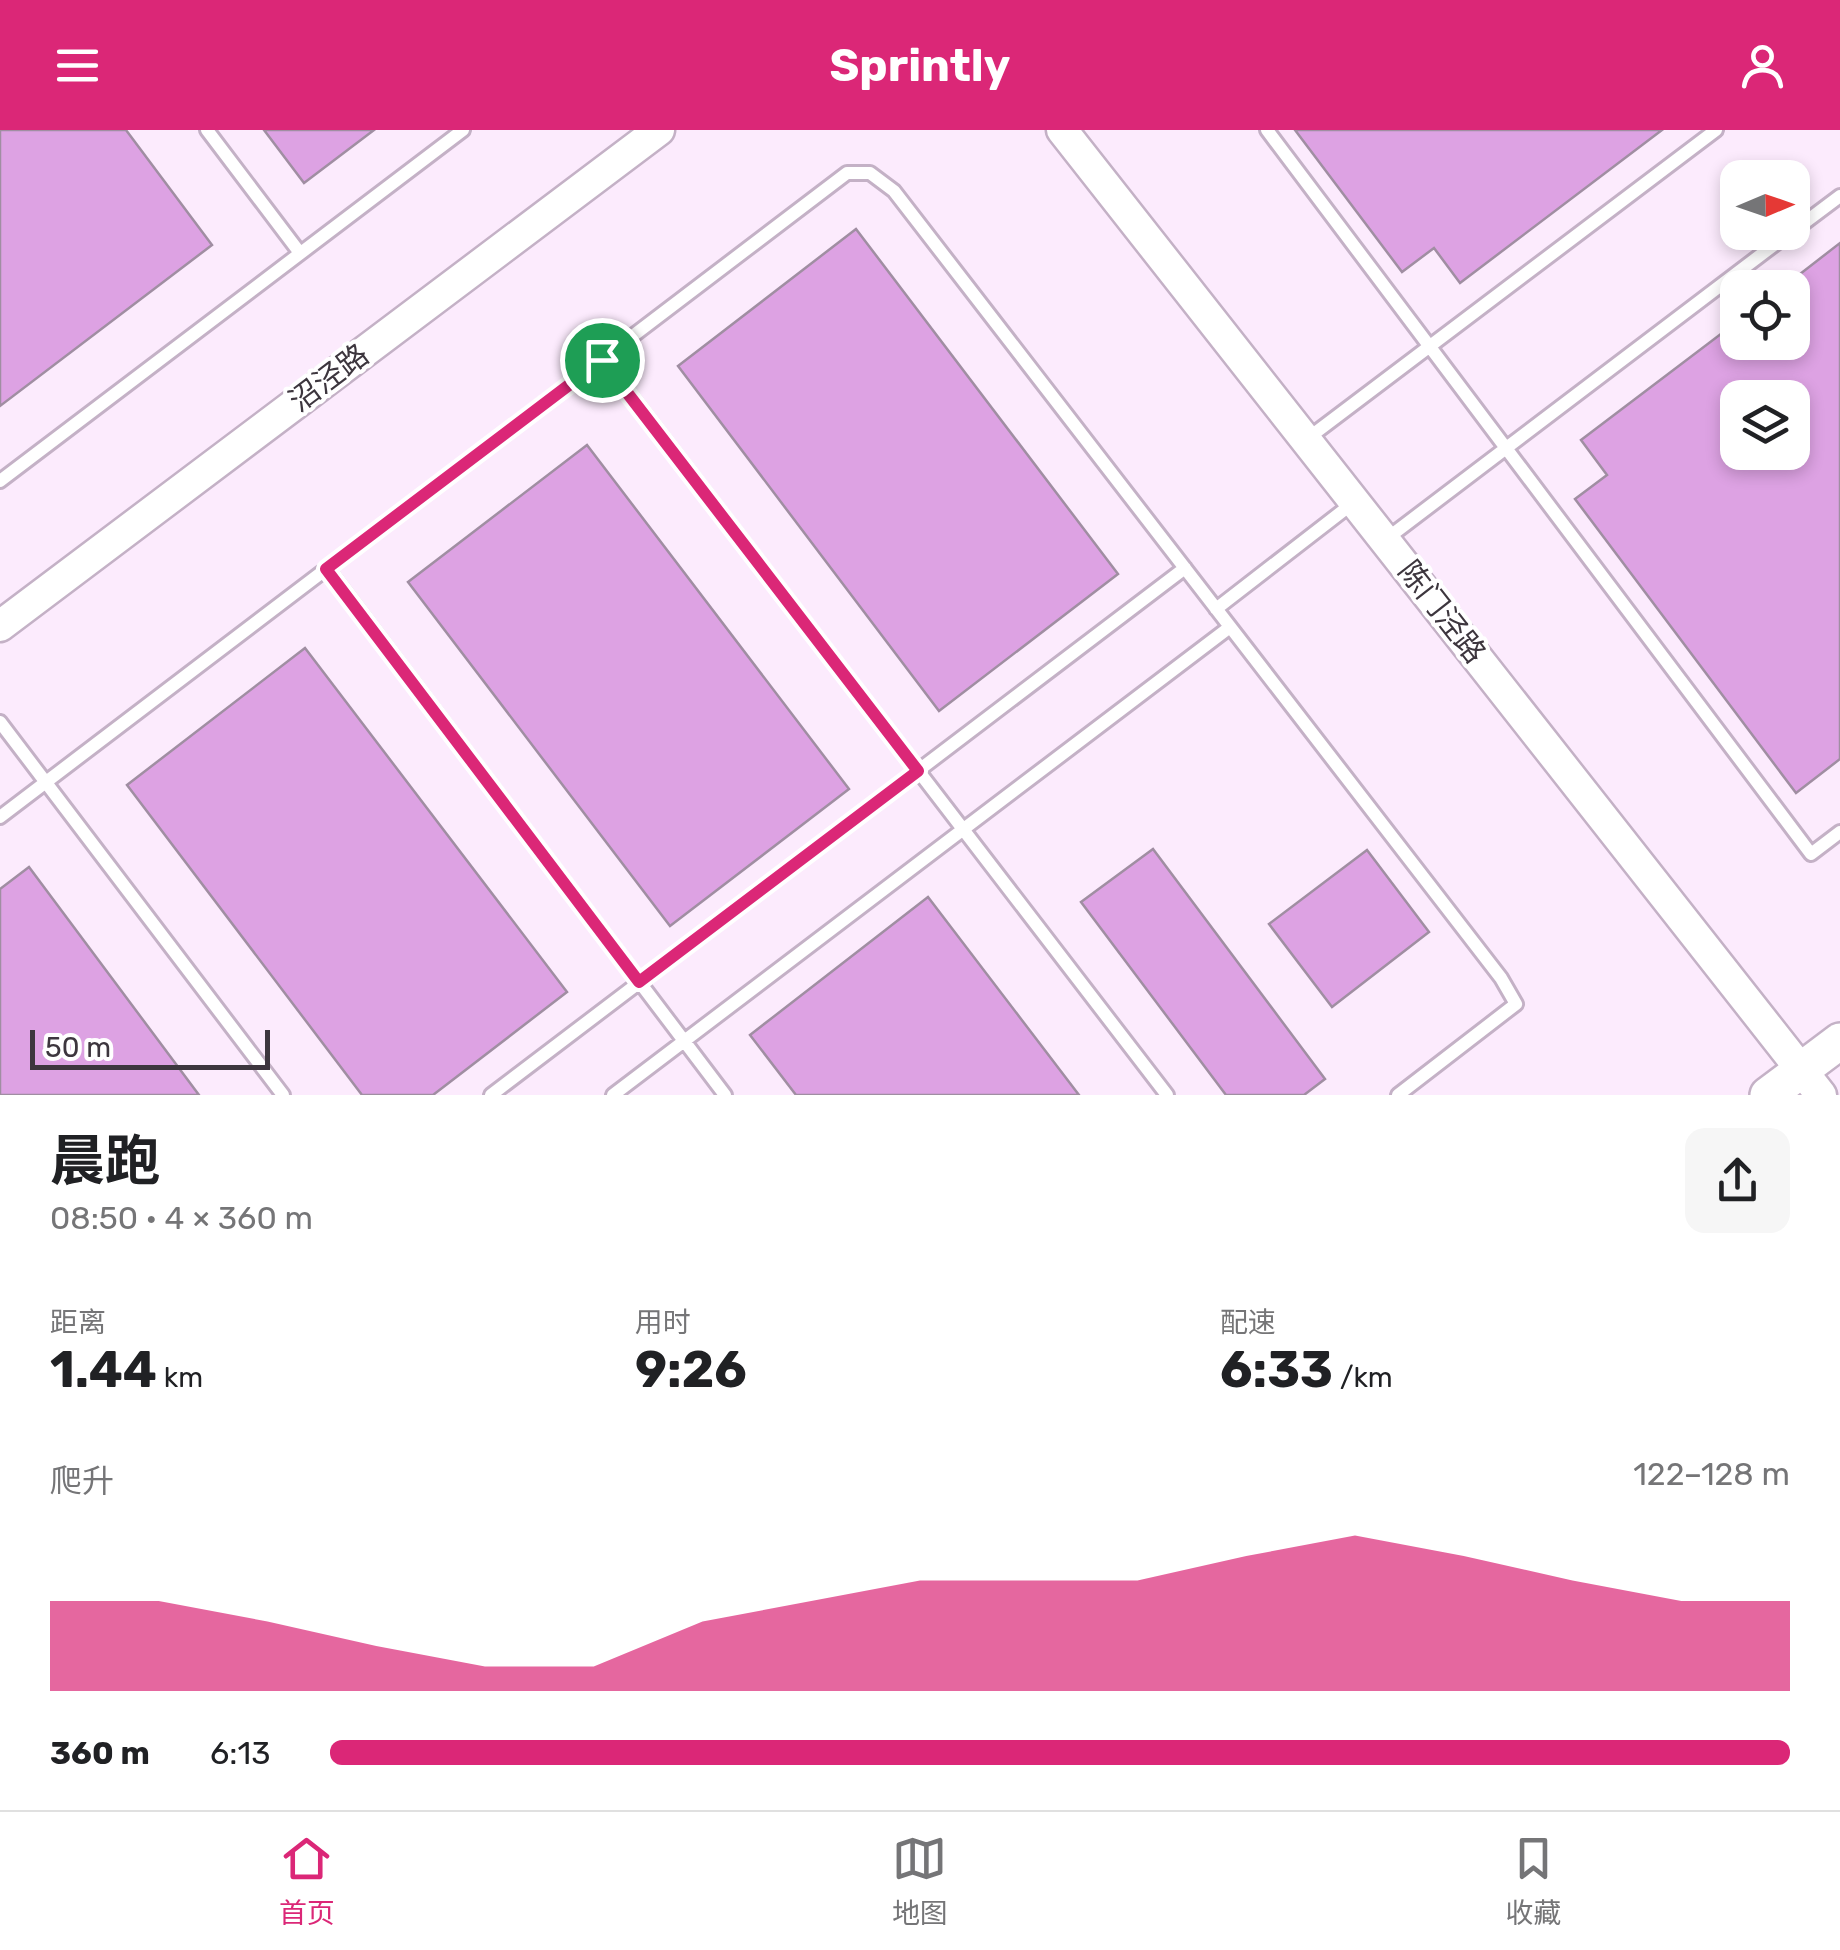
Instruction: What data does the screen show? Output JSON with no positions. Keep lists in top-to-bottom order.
{
  "streets": {
    "street": ["沼泾路", "陈门泾路"]
  },
  "scale_bar": "50 m",
  "north": "right",
  "page": {
    "header": "Sprintly",
    "scale": "50 m",
    "heading": ["晨跑", "08:50 · 4 × 360 m"],
    "stats": [
      ["距离", "1.44 km"],
      ["用时", "9:26"],
      ["配速", "6:33 /km"]
    ],
    "chart": ["爬升", "122–128 m"],
    "list": [
      {
        "name": "360 m",
        "note": "6:13"
      }
    ],
    "tabs": ["首页", "地图", "收藏"]
  }
}
